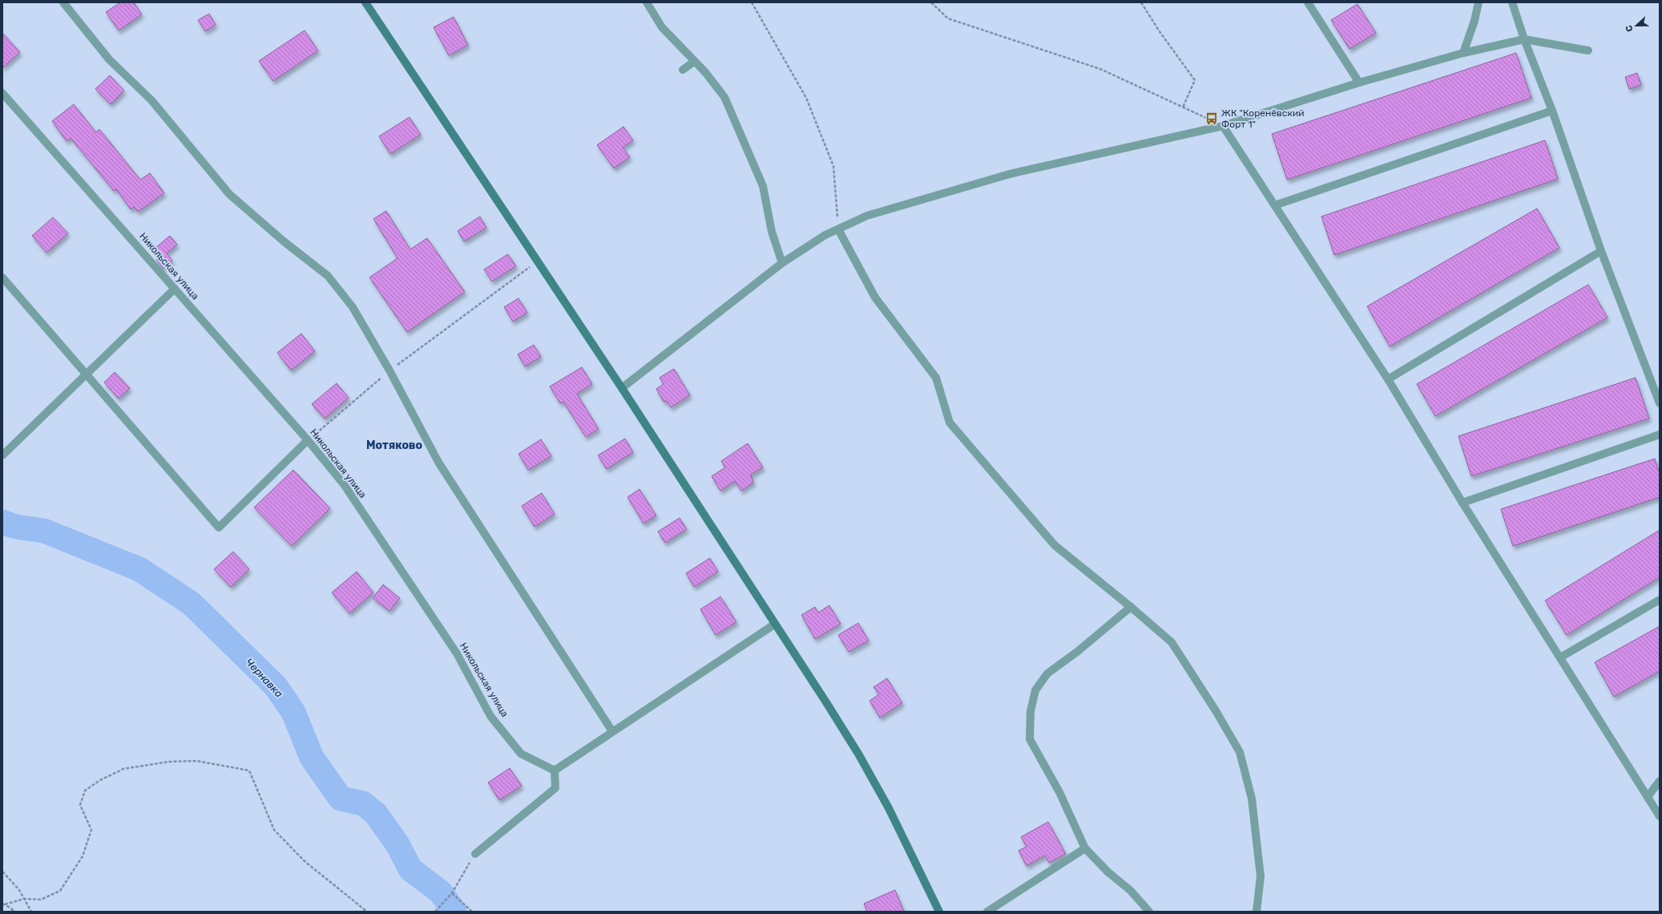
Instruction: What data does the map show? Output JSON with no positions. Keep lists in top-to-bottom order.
{
  "streets": {
    "street": ["Никольская улица"]
  },
  "districts": ["Мотяково"],
  "water": ["Чернавка"],
  "places": {
    "bus stop": ["ЖК \"Коренёвский Форт 1\""]
  },
  "north": "left"
}
